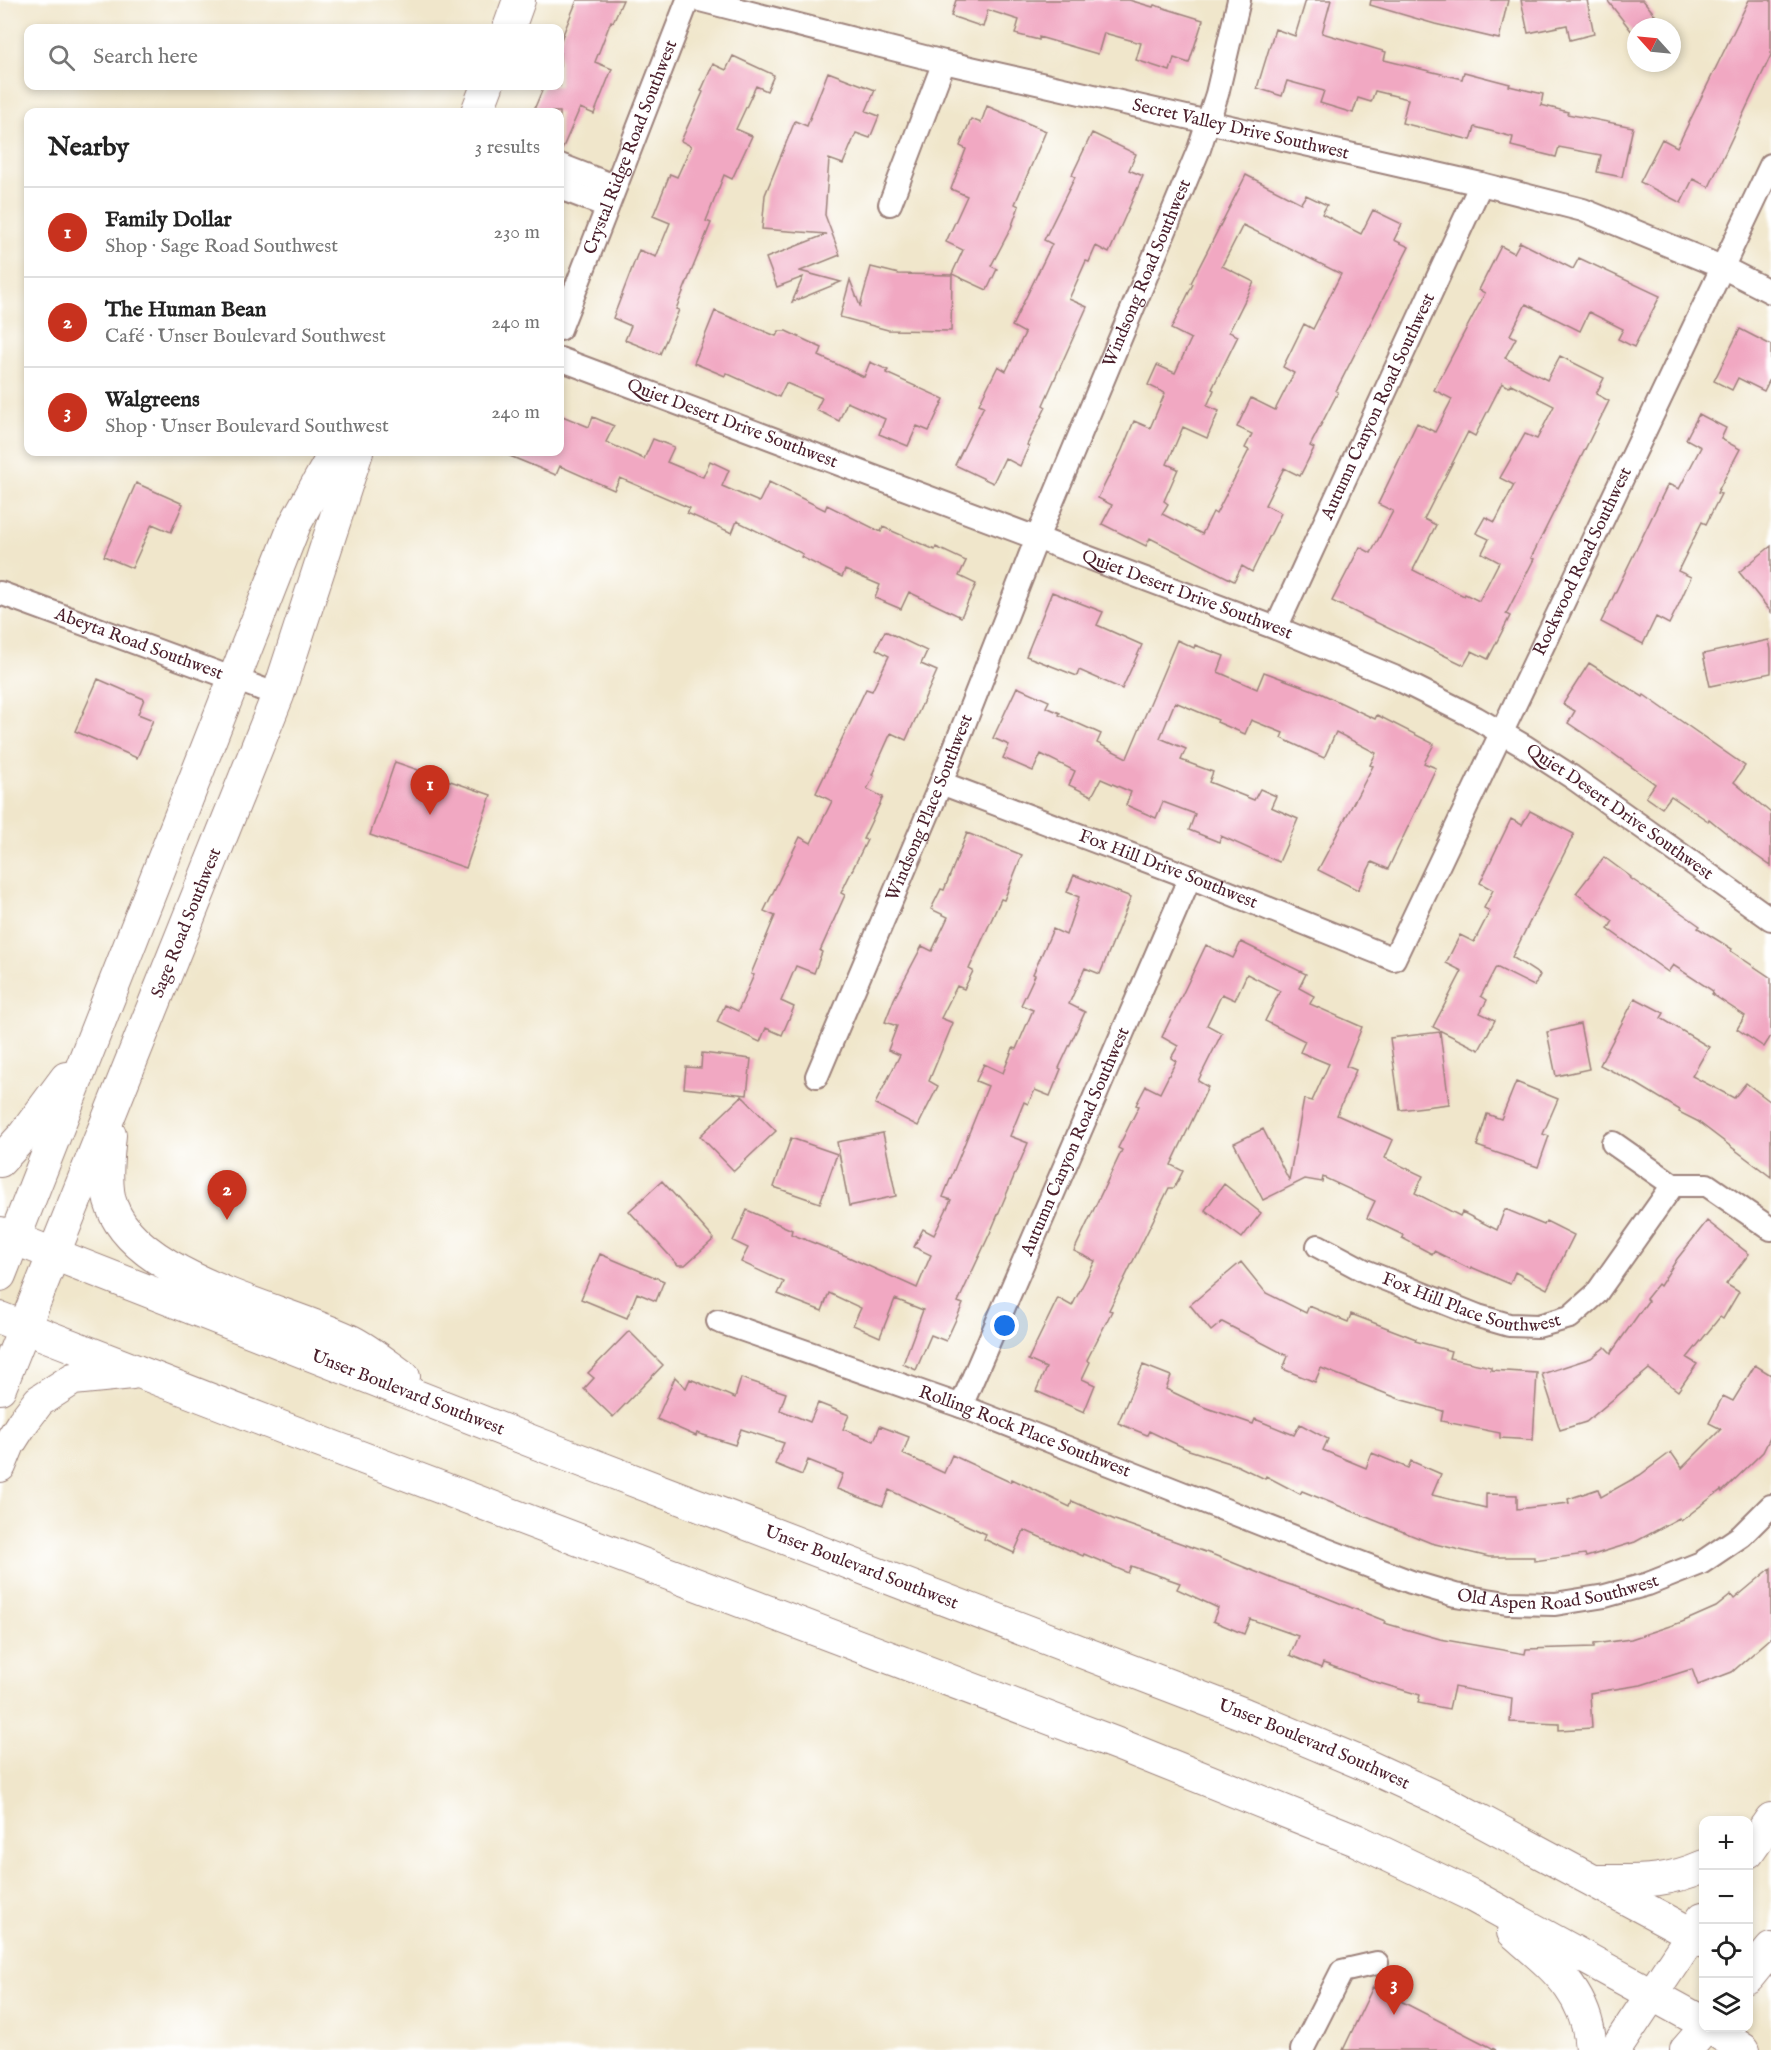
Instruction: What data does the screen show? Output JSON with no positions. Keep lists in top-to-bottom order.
{
  "streets": {
    "main road": ["Sage Road Southwest", "Unser Boulevard Southwest"],
    "street": [
      "Secret Valley Drive Southwest",
      "Crystal Ridge Road Southwest",
      "Windsong Road Southwest",
      "Autumn Canyon Road Southwest",
      "Quiet Desert Drive Southwest",
      "Rockwood Road Southwest",
      "Abeyta Road Southwest",
      "Windsong Place Southwest",
      "Fox Hill Drive Southwest",
      "Fox Hill Place Southwest",
      "Rolling Rock Place Southwest",
      "Old Aspen Road Southwest"
    ]
  },
  "crossings": [
    ["Secret Valley Drive Southwest", "Windsong Road Southwest"],
    ["Secret Valley Drive Southwest", "Autumn Canyon Road Southwest"],
    ["Secret Valley Drive Southwest", "Rockwood Road Southwest"],
    ["Windsong Road Southwest", "Quiet Desert Drive Southwest"],
    ["Windsong Road Southwest", "Windsong Place Southwest"],
    ["Autumn Canyon Road Southwest", "Quiet Desert Drive Southwest"],
    ["Autumn Canyon Road Southwest", "Fox Hill Drive Southwest"],
    ["Autumn Canyon Road Southwest", "Rolling Rock Place Southwest"],
    ["Quiet Desert Drive Southwest", "Rockwood Road Southwest"],
    ["Quiet Desert Drive Southwest", "Windsong Place Southwest"],
    ["Rockwood Road Southwest", "Fox Hill Drive Southwest"],
    ["Abeyta Road Southwest", "Sage Road Southwest"],
    ["Windsong Place Southwest", "Fox Hill Drive Southwest"],
    ["Sage Road Southwest", "Unser Boulevard Southwest"],
    ["Rolling Rock Place Southwest", "Old Aspen Road Southwest"]
  ],
  "north": "top left",
  "page": {
    "search": "Search here",
    "heading": ["Nearby", "3 results"],
    "list": [
      {
        "mark": "1",
        "name": "Family Dollar",
        "note": "Shop · Sage Road Southwest",
        "value": "230 m"
      },
      {
        "mark": "2",
        "name": "The Human Bean",
        "note": "Café · Unser Boulevard Southwest",
        "value": "240 m"
      },
      {
        "mark": "3",
        "name": "Walgreens",
        "note": "Shop · Unser Boulevard Southwest",
        "value": "240 m"
      }
    ],
    "pins": ["1", "2", "3"],
    "map_buttons": ["+", "−"]
  }
}
